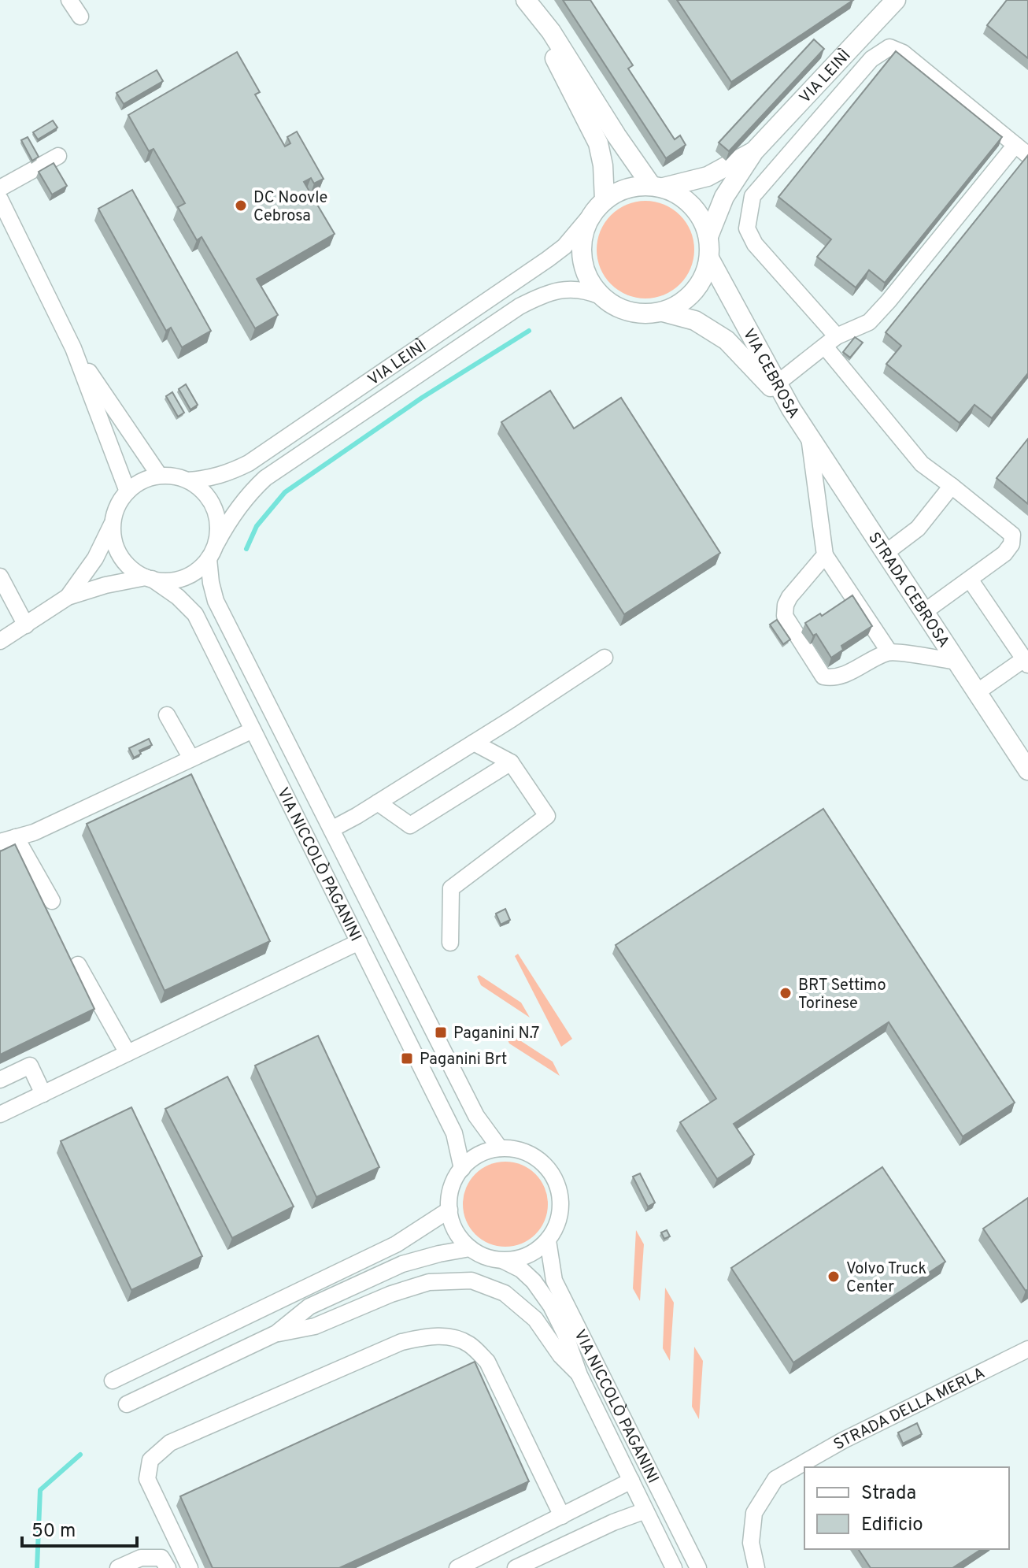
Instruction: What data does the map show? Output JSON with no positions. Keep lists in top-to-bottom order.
{
  "streets": {
    "main road": ["VIA LEINÌ", "VIA CEBROSA", "STRADA CEBROSA"],
    "street": ["VIA NICCOLÒ PAGANINI", "STRADA DELLA MERLA"]
  },
  "crossings": [
    ["VIA LEINÌ", "VIA CEBROSA"],
    ["VIA LEINÌ", "VIA NICCOLÒ PAGANINI"],
    ["VIA CEBROSA", "STRADA CEBROSA"]
  ],
  "places": {
    "other": ["DC Noovle Cebrosa", "BRT Settimo Torinese", "Volvo Truck Center"],
    "transit": ["Paganini N.7", "Paganini Brt"]
  },
  "legend": ["Strada", "Edificio"],
  "scale_bar": "50 m"
}
